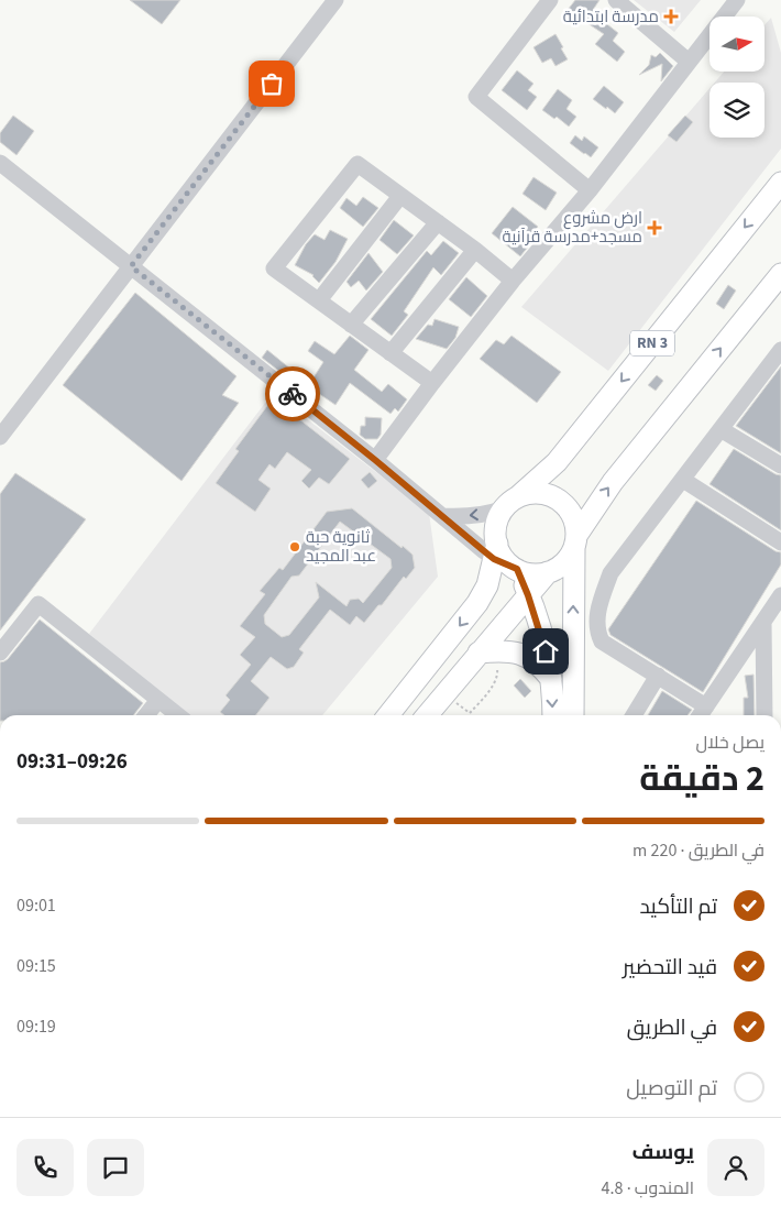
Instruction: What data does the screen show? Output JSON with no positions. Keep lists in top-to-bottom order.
{
  "streets": {
    "main road": ["RN 3"]
  },
  "places": {
    "health": ["مدرسة ابتدائية", "ارض مشروع مسجد+مدرسة قرآنية"],
    "other": ["ثانوية حبة عبد المجيد"]
  },
  "north": "right",
  "page": {
    "heading": ["2 دقيقة", "يصل خلال", "09:26–09:31"],
    "panel": ["يوسف", "المندوب · 4.8"],
    "bar": "في الطريق · 220 m",
    "list": [
      ["تم التأكيد", "09:01"],
      ["قيد التحضير", "09:15"],
      ["في الطريق", "09:19"],
      "تم التوصيل"
    ]
  }
}
